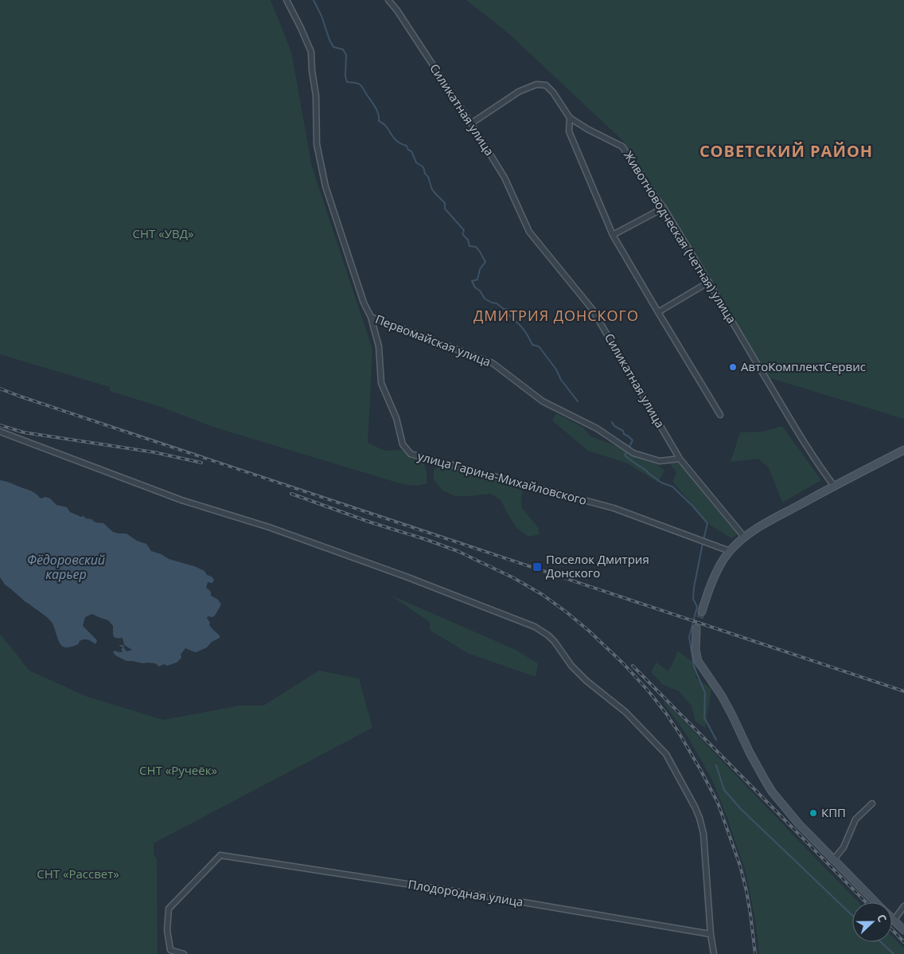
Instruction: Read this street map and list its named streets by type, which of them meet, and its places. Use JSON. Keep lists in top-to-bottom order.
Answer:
{
  "streets": {
    "street": [
      "Силикатная улица",
      "Животноводческая (четная) улица",
      "Первомайская улица",
      "улица Гарина-Михайловского",
      "Плодородная улица"
    ]
  },
  "crossings": [
    ["Силикатная улица", "Животноводческая (четная) улица"],
    ["Силикатная улица", "Первомайская улица"],
    ["Первомайская улица", "улица Гарина-Михайловского"]
  ],
  "districts": ["СОВЕТСКИЙ РАЙОН", "ДМИТРИЯ ДОНСКОГО"],
  "water": ["Фёдоровский карьер"],
  "parks": ["СНТ «УВД»", "СНТ «Ручеёк»", "СНТ «Рассвет»"],
  "places": {
    "other": ["АвтоКомплектСервис", "КПП"],
    "transit": ["Поселок Дмитрия Донского"]
  },
  "north": "right"
}
